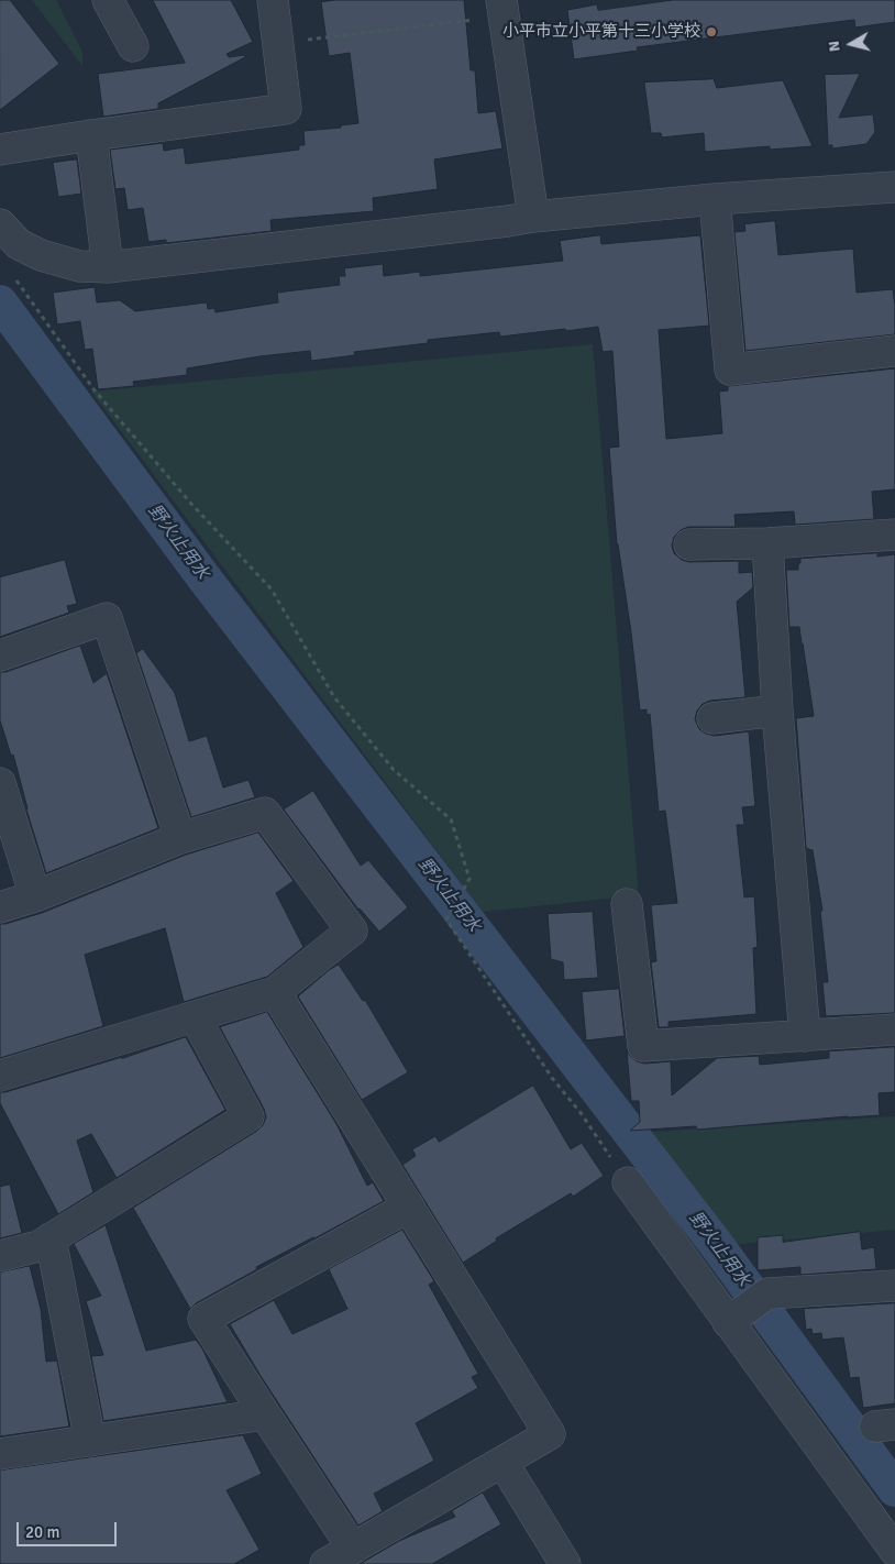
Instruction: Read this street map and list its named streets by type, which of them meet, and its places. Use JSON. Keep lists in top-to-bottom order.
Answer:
{
  "water": ["野火止用水"],
  "places": ["小平市立小平第十三小学校"],
  "scale_bar": "20 m",
  "north": "left"
}
